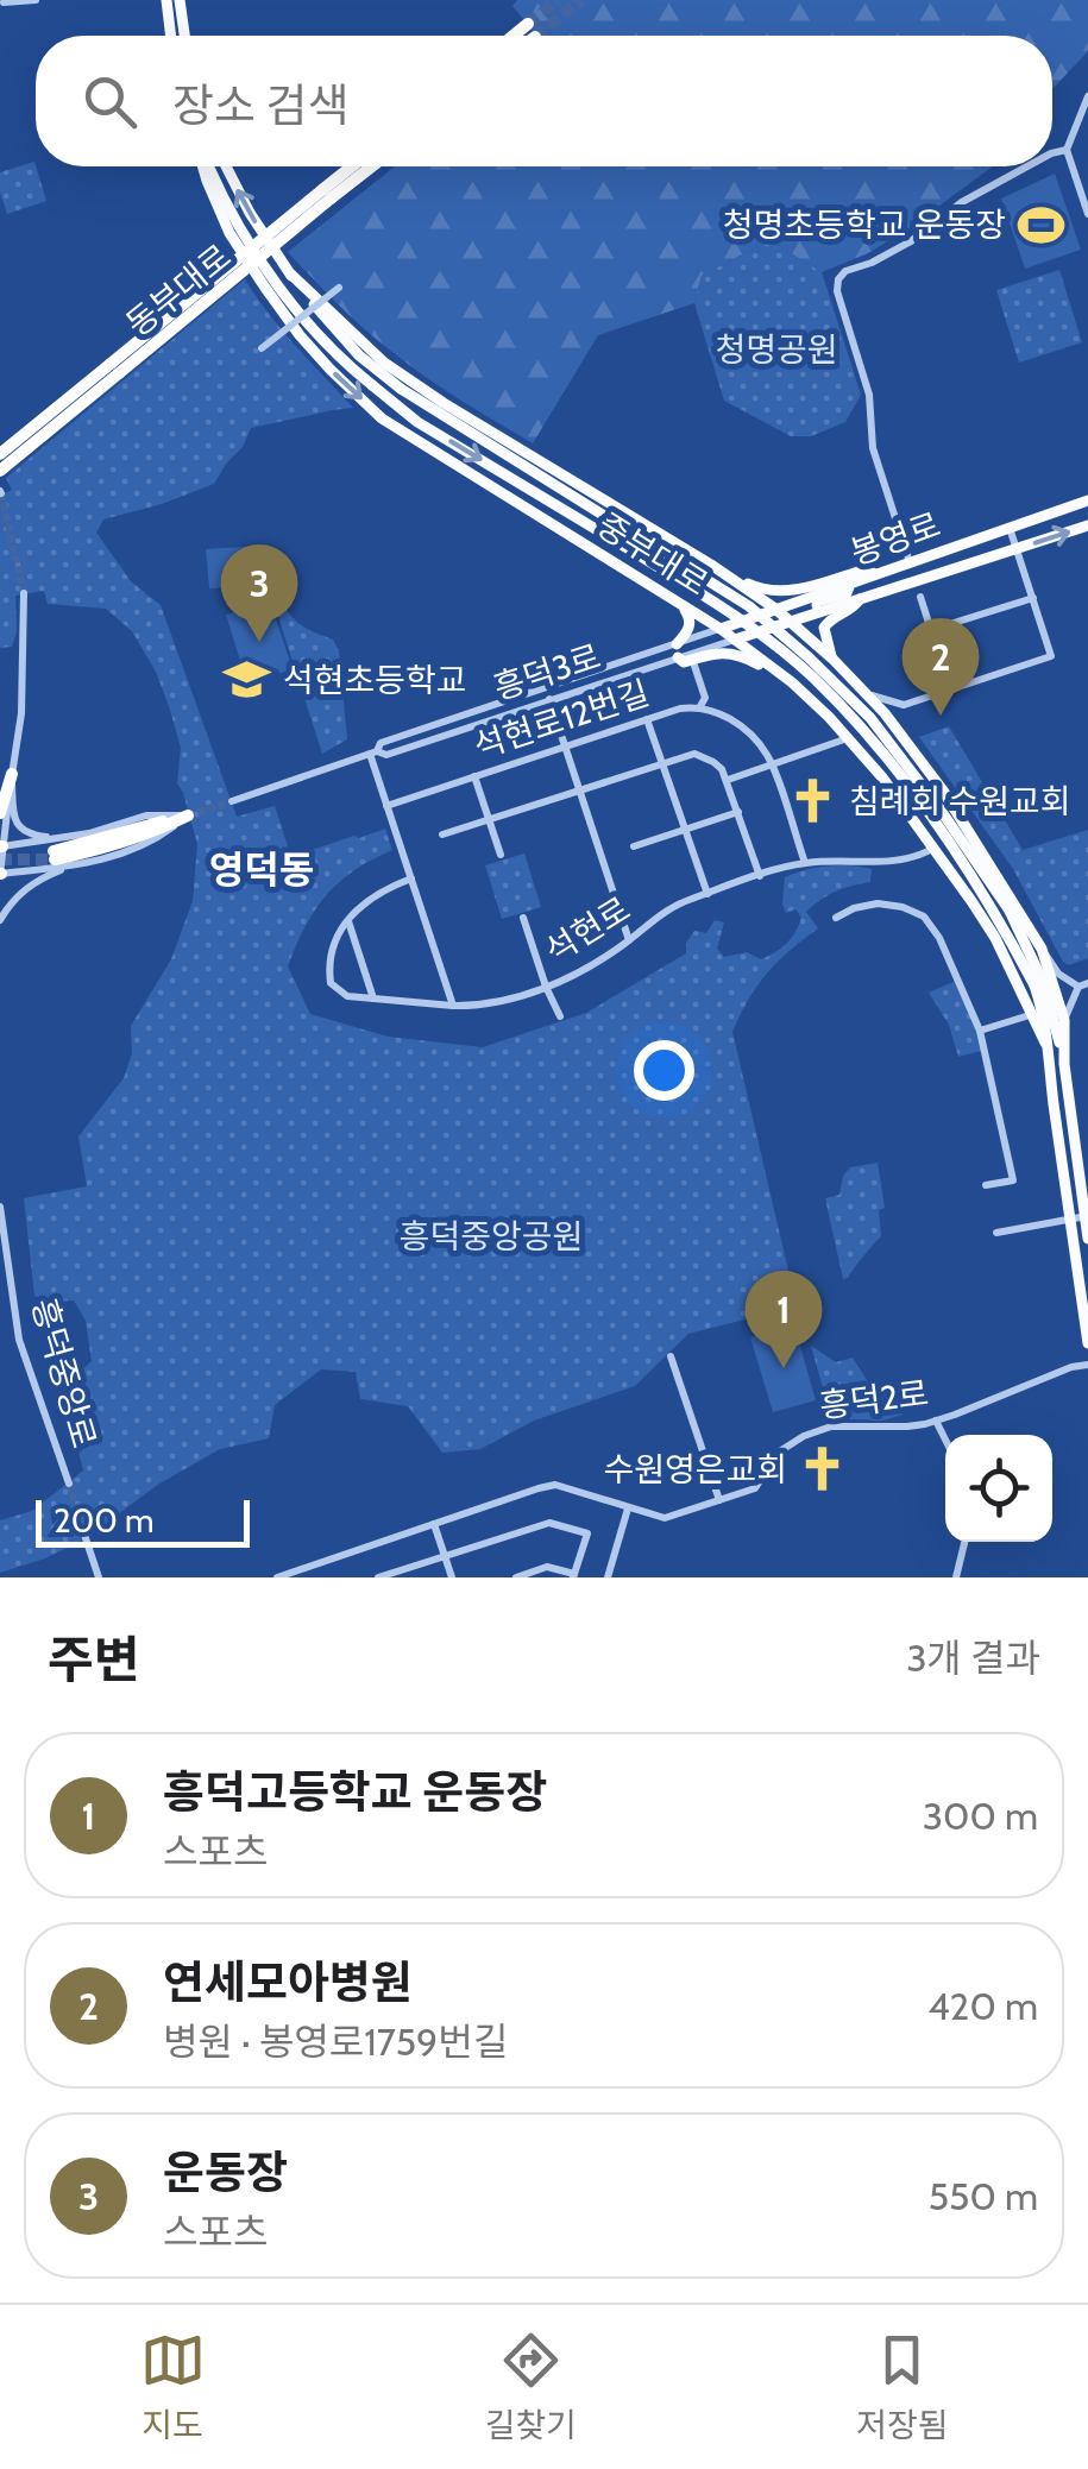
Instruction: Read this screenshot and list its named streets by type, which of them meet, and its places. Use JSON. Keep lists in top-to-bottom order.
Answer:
{
  "streets": {
    "highway": ["동부대로"],
    "main road": ["봉영로", "중부대로"],
    "street": [
      "흥덕3로",
      "석현로12번길",
      "석현로",
      "흥덕중앙로",
      "흥덕2로"
    ]
  },
  "crossings": [
    ["봉영로", "중부대로"],
    ["봉영로", "흥덕3로"],
    ["중부대로", "흥덕3로"],
    ["중부대로", "석현로"],
    ["석현로12번길", "석현로"]
  ],
  "districts": ["영덕동"],
  "parks": ["청명공원", "흥덕중앙공원"],
  "places": {
    "sports": ["청명초등학교 운동장"],
    "school or university": ["석현초등학교"],
    "church": ["침례회 수원교회", "수원영은교회"]
  },
  "scale_bar": "200 m",
  "page": {
    "search": "장소 검색",
    "pins": ["3", "2", "1"],
    "scale": "200 m",
    "heading": ["주변", "3개 결과"],
    "list": [
      {
        "mark": "1",
        "name": "흥덕고등학교 운동장",
        "note": "스포츠",
        "value": "300 m"
      },
      {
        "mark": "2",
        "name": "연세모아병원",
        "note": "병원 · 봉영로1759번길",
        "value": "420 m"
      },
      {
        "mark": "3",
        "name": "운동장",
        "note": "스포츠",
        "value": "550 m"
      }
    ],
    "nav": ["지도", "길찾기", "저장됨"]
  }
}
